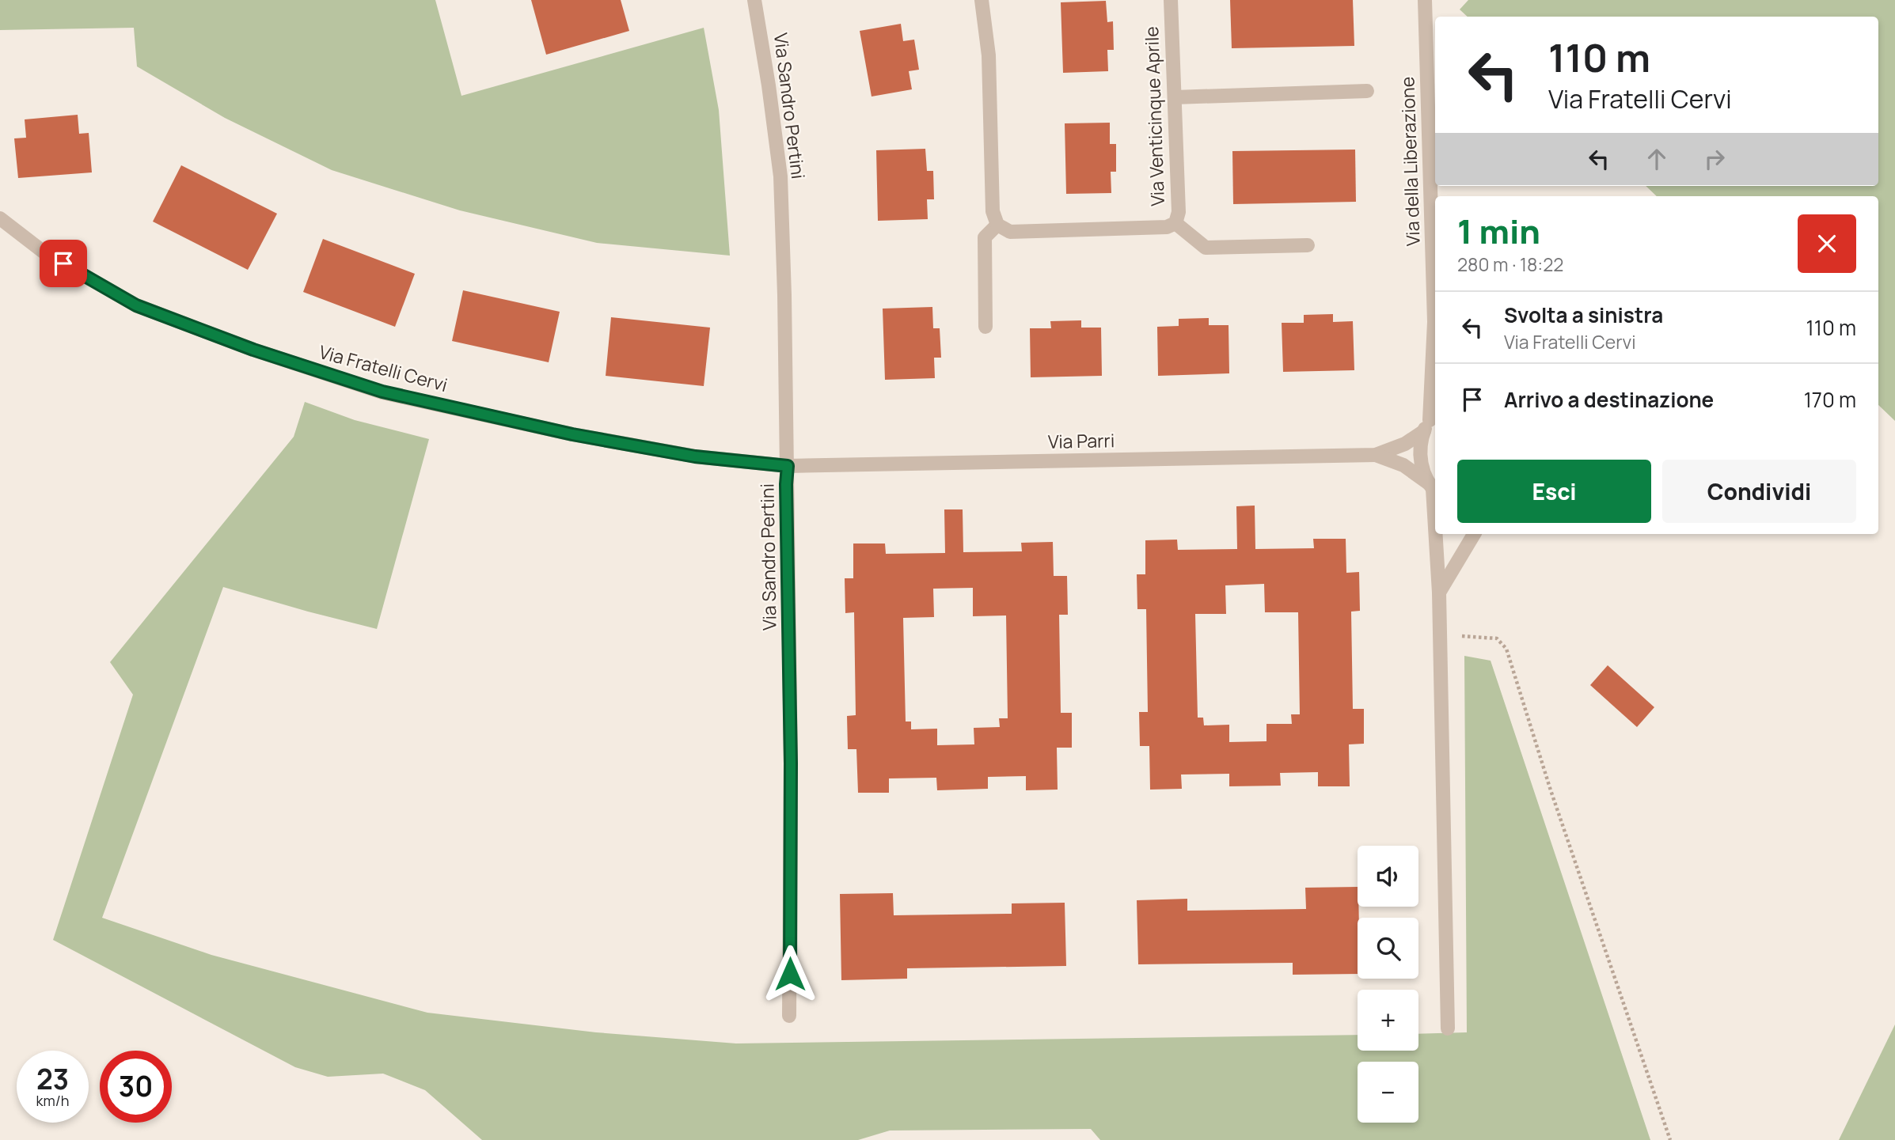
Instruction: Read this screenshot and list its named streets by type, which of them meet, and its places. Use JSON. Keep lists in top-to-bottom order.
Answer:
{
  "streets": {
    "street": [
      "Via Sandro Pertini",
      "Via Venticinque Aprile",
      "Via della Liberazione",
      "Via Fratelli Cervi",
      "Via Parri"
    ]
  },
  "crossings": [
    ["Via Sandro Pertini", "Via Fratelli Cervi"],
    ["Via Sandro Pertini", "Via Parri"],
    ["Via della Liberazione", "Via Parri"],
    ["Via Fratelli Cervi", "Via Parri"]
  ],
  "page": {
    "turn": ["110 m", "Via Fratelli Cervi"],
    "heading": ["1 min", "280 m · 18:22"],
    "list": [
      {
        "name": "Svolta a sinistra",
        "note": "Via Fratelli Cervi",
        "value": "110 m"
      },
      {
        "name": "Arrivo a destinazione",
        "value": "170 m"
      }
    ],
    "buttons": ["Esci", "Condividi"],
    "map_buttons": ["+", "−"],
    "speed": "23 km/h",
    "limit": "30"
  }
}
